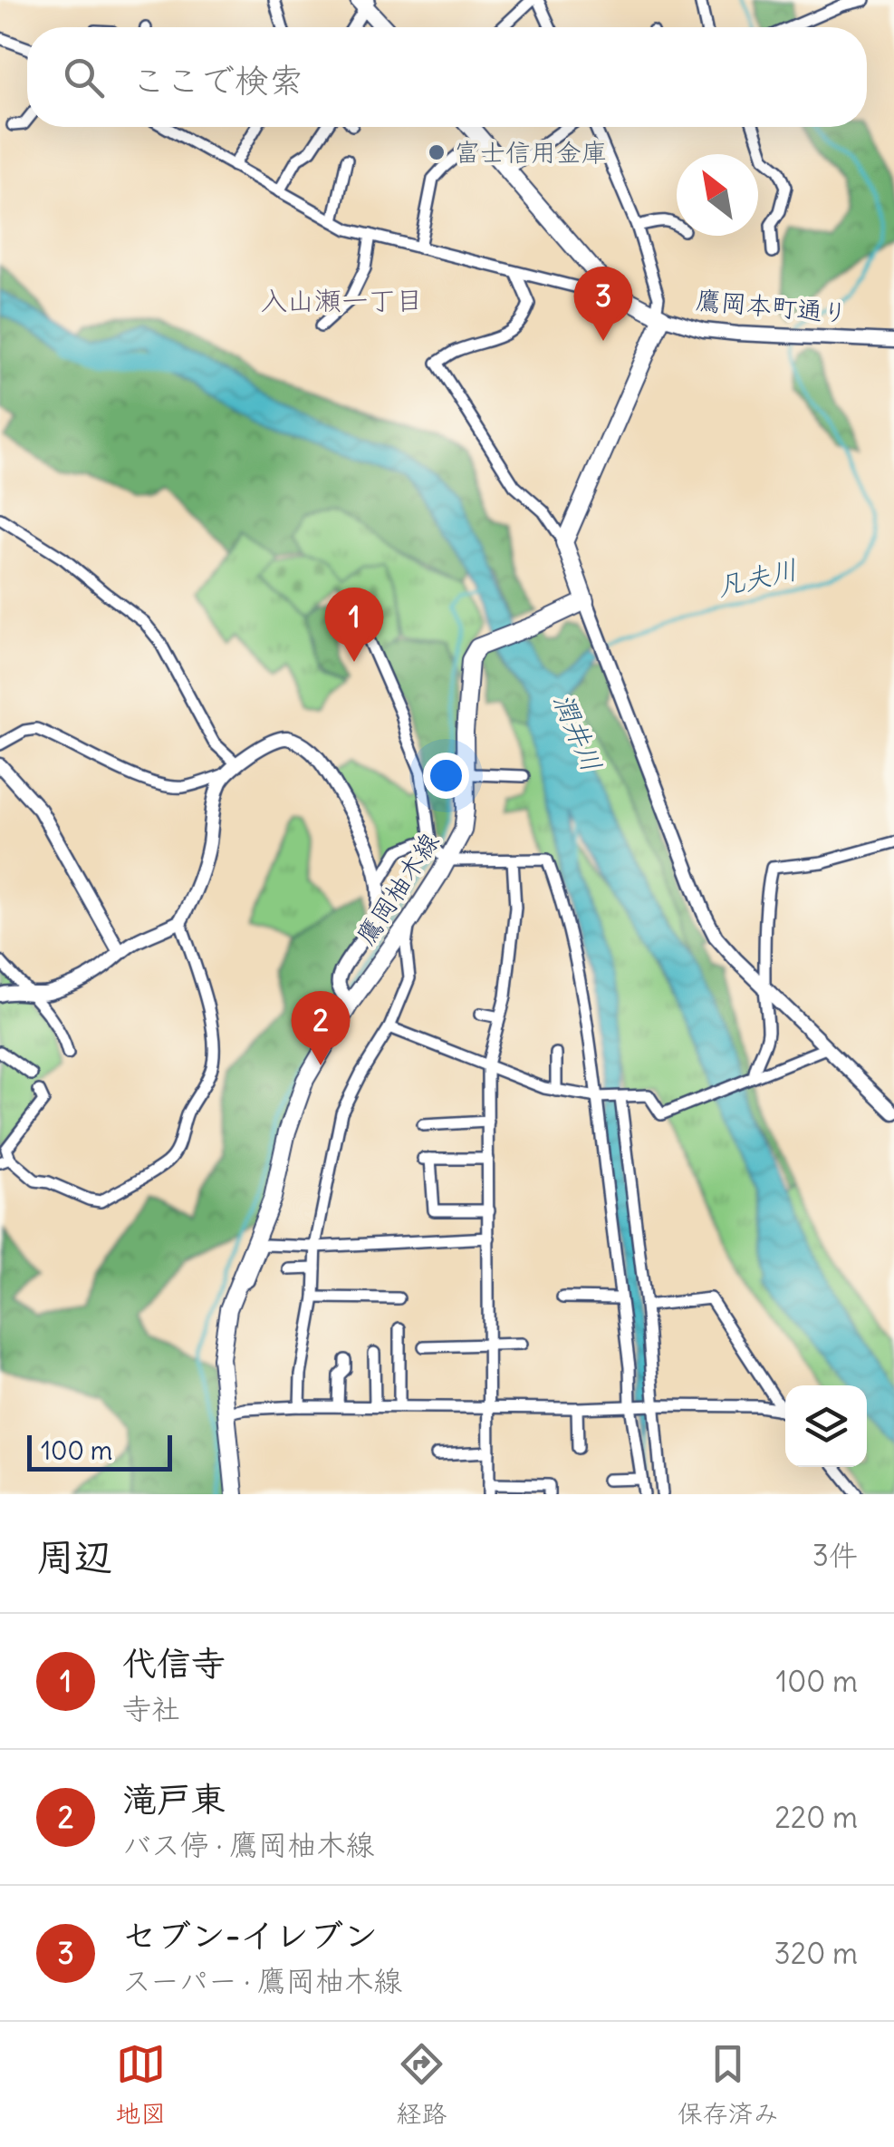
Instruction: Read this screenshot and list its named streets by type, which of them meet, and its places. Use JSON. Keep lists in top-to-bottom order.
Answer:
{
  "streets": {
    "main road": ["鷹岡本町通り", "鷹岡柚木線"]
  },
  "districts": ["入山瀬一丁目"],
  "water": ["凡夫川", "潤井川"],
  "places": ["富士信用金庫"],
  "scale_bar": "100 m",
  "north": "top left",
  "page": {
    "search": "ここで検索",
    "pins": ["3", "1", "2"],
    "scale": "100 m",
    "heading": ["周辺", "3件"],
    "list": [
      {
        "mark": "1",
        "name": "代信寺",
        "note": "寺社",
        "value": "100 m"
      },
      {
        "mark": "2",
        "name": "滝戸東",
        "note": "バス停 · 鷹岡柚木線",
        "value": "220 m"
      },
      {
        "mark": "3",
        "name": "セブン-イレブン",
        "note": "スーパー · 鷹岡柚木線",
        "value": "320 m"
      }
    ],
    "nav": ["地図", "経路", "保存済み"]
  }
}
